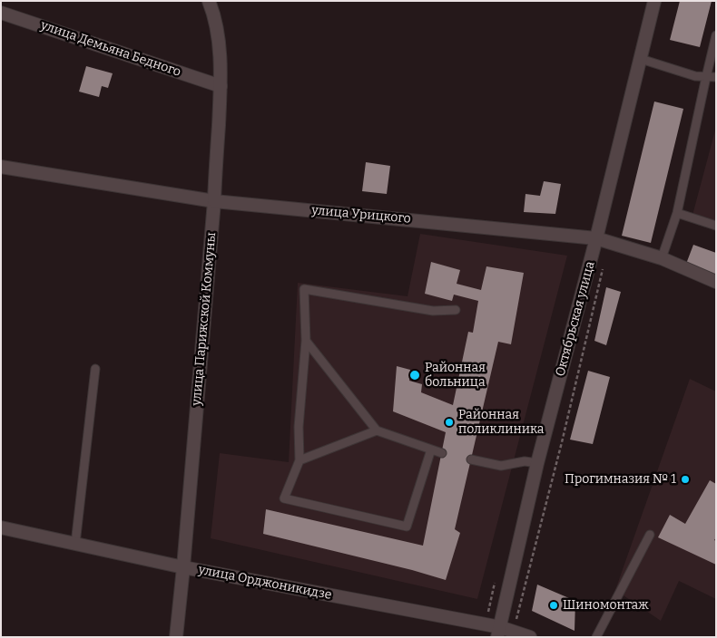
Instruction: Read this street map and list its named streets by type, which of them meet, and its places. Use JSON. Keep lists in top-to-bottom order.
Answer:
{
  "streets": {
    "street": [
      "улица Демьяна Бедного",
      "улица Урицкого",
      "улица Парижской Коммуны",
      "Октябрьская улица",
      "улица Орджоникидзе"
    ]
  },
  "crossings": [
    ["улица Демьяна Бедного", "улица Парижской Коммуны"],
    ["улица Урицкого", "улица Парижской Коммуны"],
    ["улица Урицкого", "Октябрьская улица"],
    ["улица Парижской Коммуны", "улица Орджоникидзе"],
    ["Октябрьская улица", "улица Орджоникидзе"]
  ],
  "places": [
    "Районная больница",
    "Районная поликлиника",
    "Прогимназия № 1",
    "Шиномонтаж"
  ]
}
